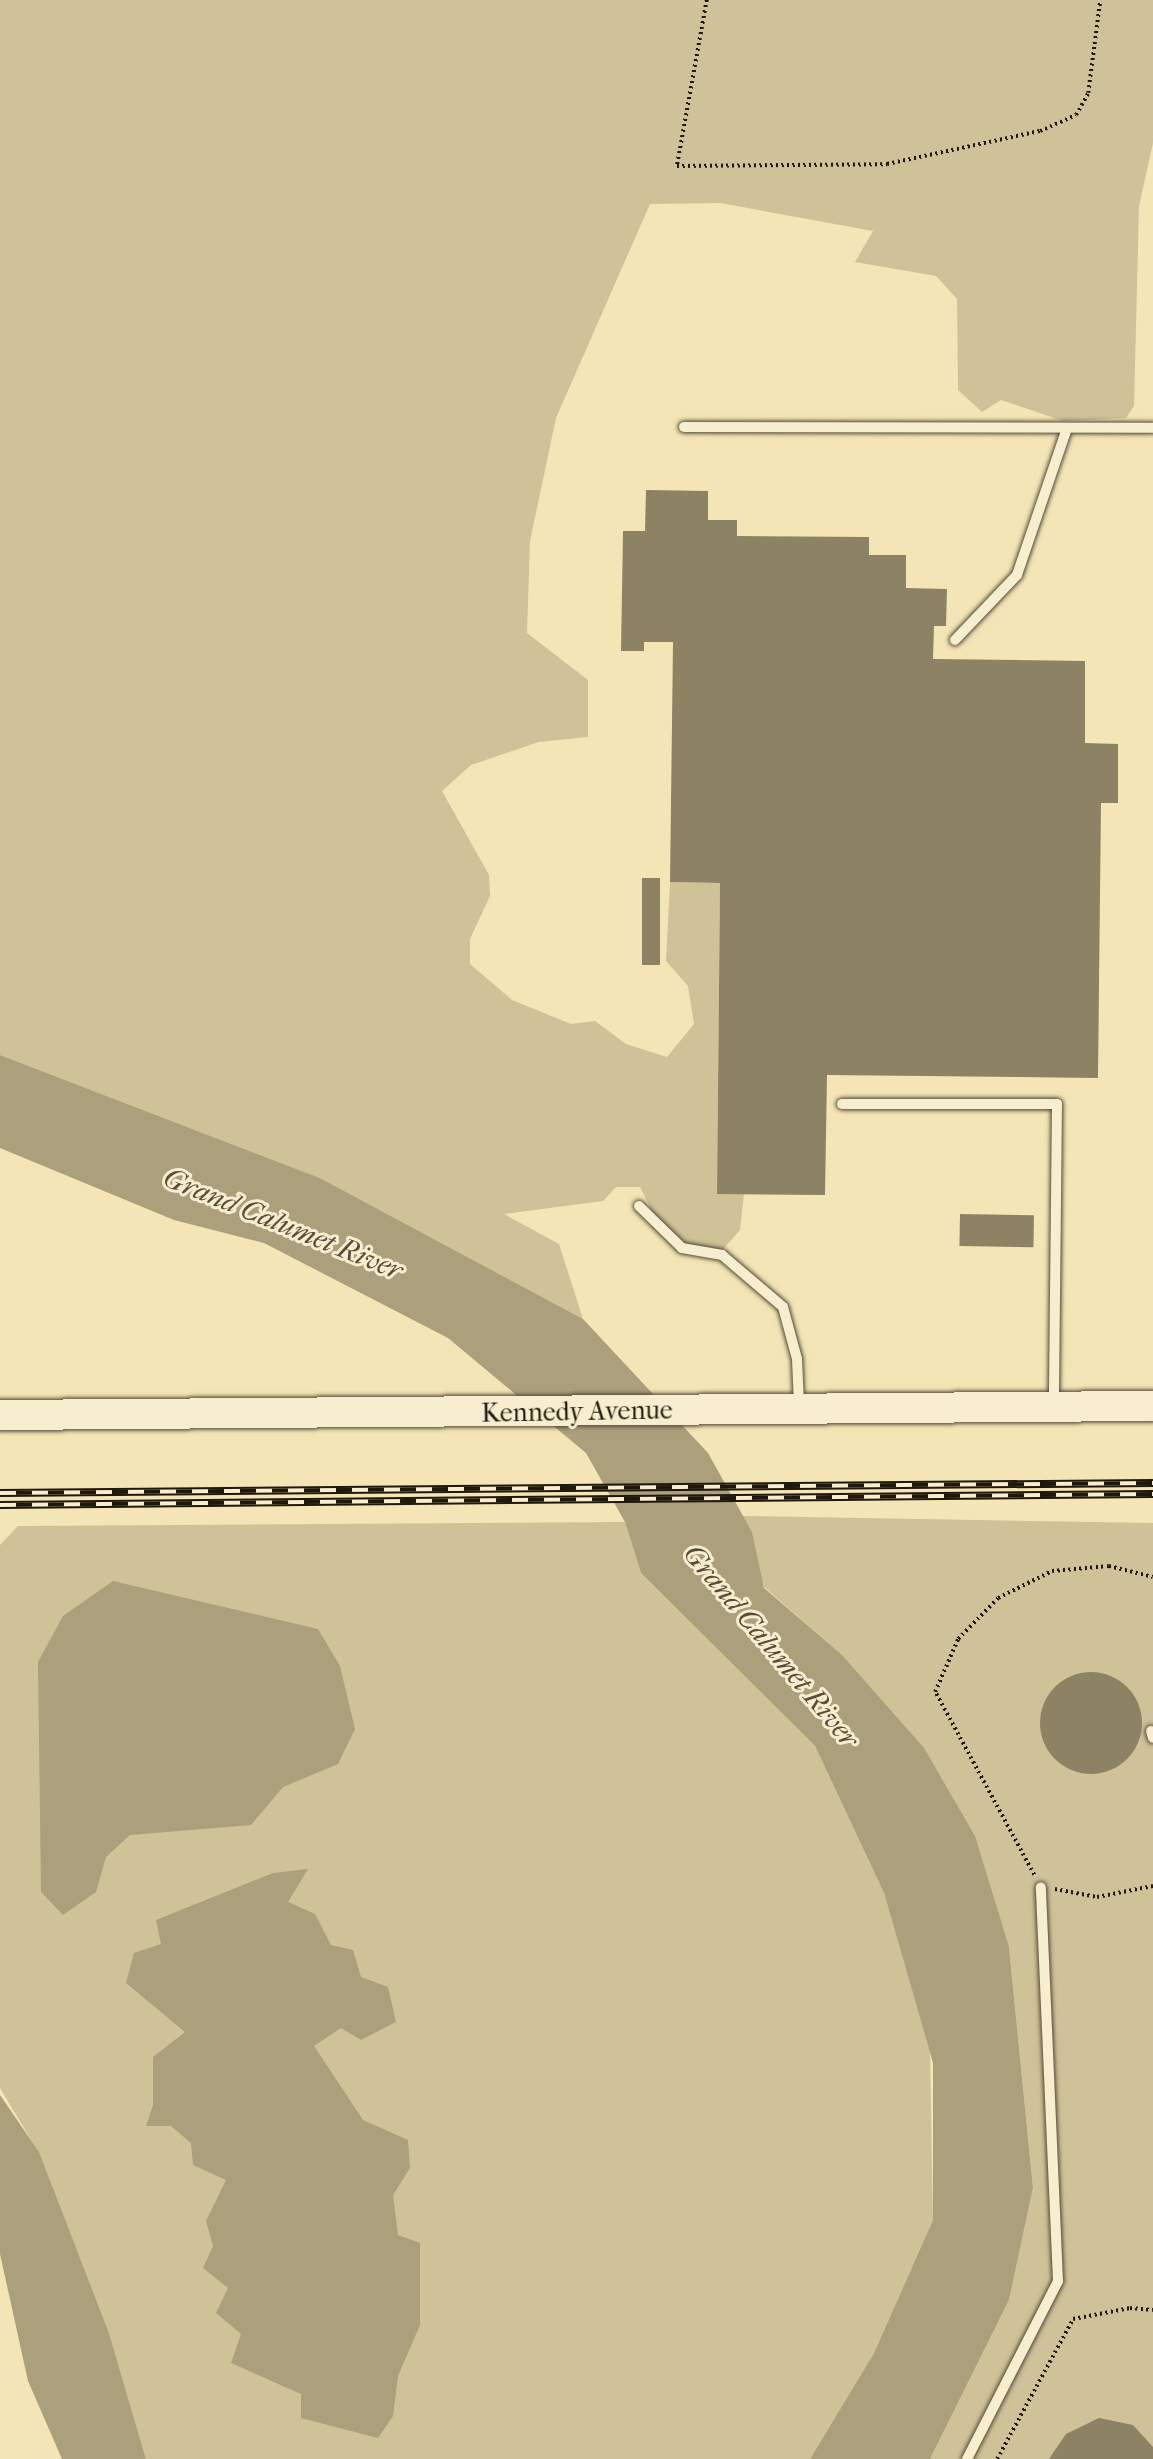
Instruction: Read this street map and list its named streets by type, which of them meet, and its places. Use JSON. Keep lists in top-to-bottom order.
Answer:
{
  "streets": {
    "main road": ["Kennedy Avenue"]
  },
  "water": ["Grand Calumet River"]
}
